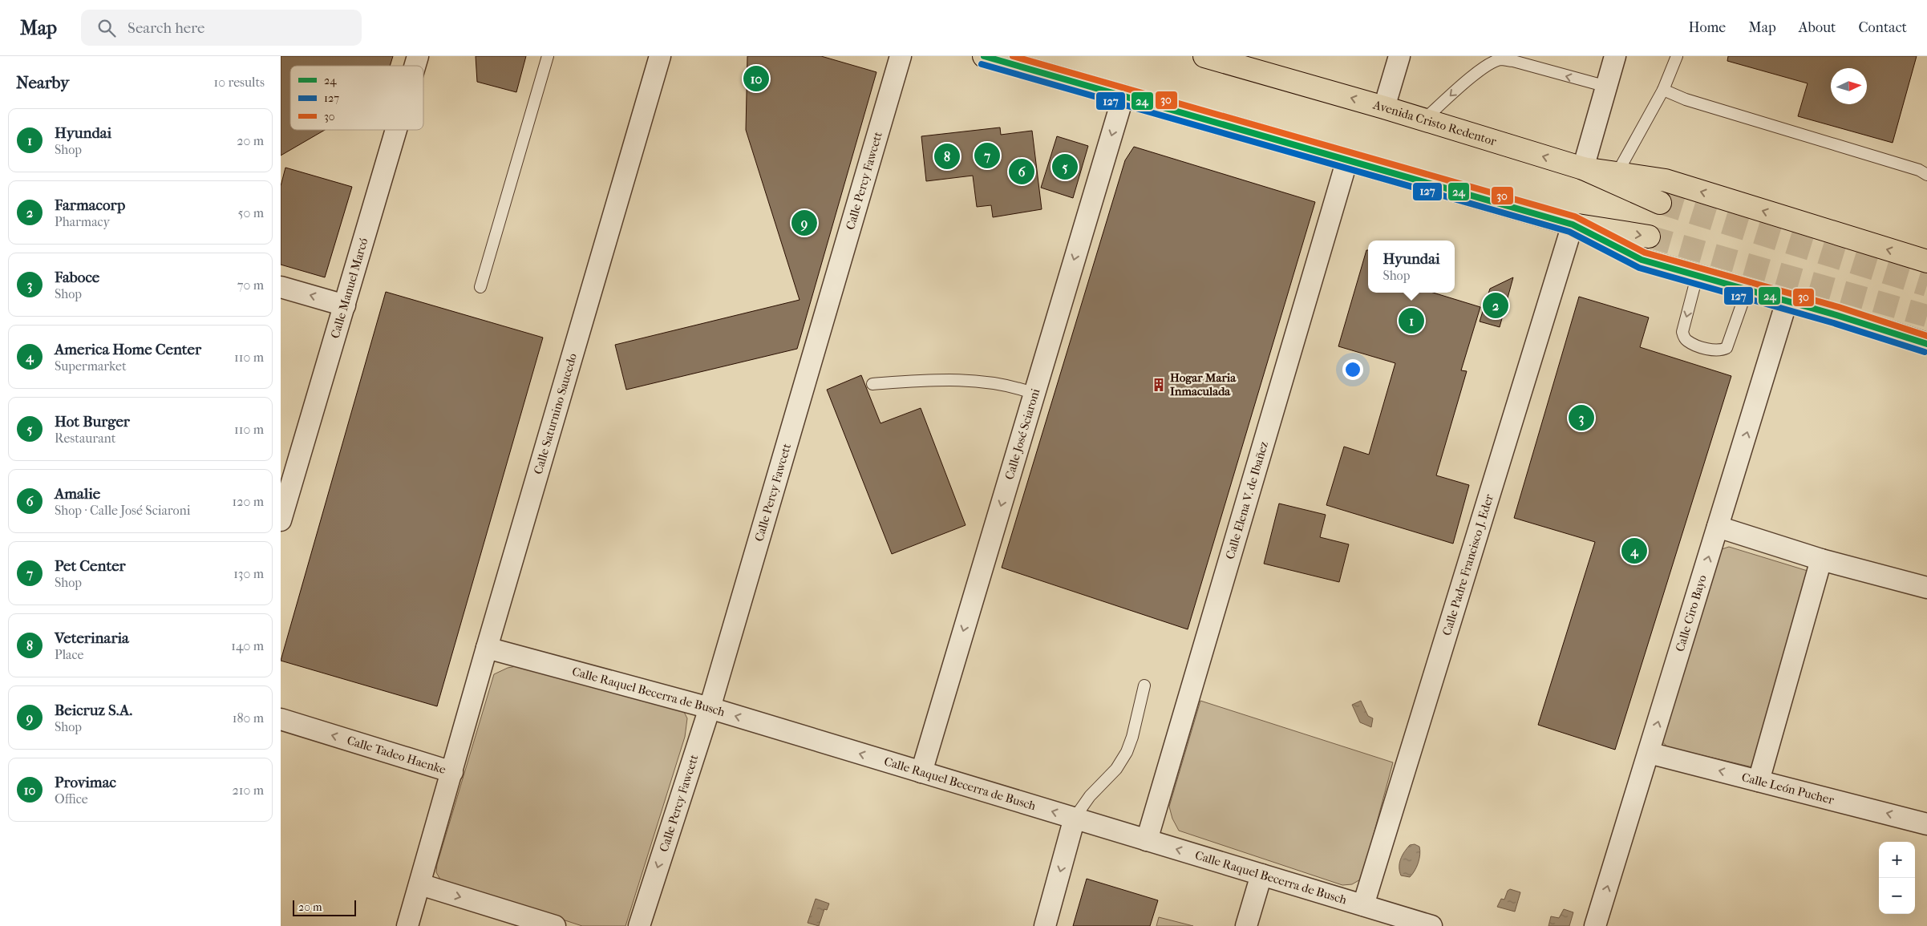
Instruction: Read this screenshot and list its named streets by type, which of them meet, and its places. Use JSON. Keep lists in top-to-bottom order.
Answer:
{
  "streets": {
    "main road": ["Avenida Cristo Redentor"],
    "street": [
      "Calle Percy Fawcett",
      "Calle Manuel Marcó",
      "Calle Saturnino Saucedo",
      "Calle José Sciaroni",
      "Calle Elena V. de Ibañez",
      "Calle Padre Francisco J. Eder",
      "Calle Ciro Bayo",
      "Calle Raquel Becerra de Busch",
      "Calle Tadeo Haenke",
      "Calle León Pucher"
    ]
  },
  "crossings": [
    ["Calle Percy Fawcett", "Calle Raquel Becerra de Busch"],
    ["Calle Saturnino Saucedo", "Calle Raquel Becerra de Busch"],
    ["Calle Saturnino Saucedo", "Calle Tadeo Haenke"],
    ["Calle José Sciaroni", "Calle Raquel Becerra de Busch"],
    ["Calle Elena V. de Ibañez", "Calle Raquel Becerra de Busch"],
    ["Calle Padre Francisco J. Eder", "Calle Raquel Becerra de Busch"],
    ["Calle Ciro Bayo", "Calle León Pucher"]
  ],
  "one_way": [
    "Calle José Sciaroni",
    "Calle Raquel Becerra de Busch",
    "Calle Tadeo Haenke",
    "Calle León Pucher"
  ],
  "places": {
    "building": ["Hogar Maria Inmaculada"]
  },
  "lines": ["transit line 24", "transit line 30", "transit line 127"],
  "legend": ["24", "127", "30"],
  "scale_bar": "20 m",
  "north": "right",
  "page": {
    "header": "Map",
    "search": "Search here",
    "nav": [
      "Home",
      "Map",
      "About",
      "Contact"
    ],
    "heading": ["Nearby", "10 results"],
    "pins": [
      "10",
      "7",
      "8",
      "5",
      "6",
      "9",
      "2",
      "1",
      "3",
      "4"
    ],
    "list": [
      {
        "mark": "1",
        "name": "Hyundai",
        "note": "Shop",
        "value": "20 m"
      },
      {
        "mark": "2",
        "name": "Farmacorp",
        "note": "Pharmacy",
        "value": "50 m"
      },
      {
        "mark": "3",
        "name": "Faboce",
        "note": "Shop",
        "value": "70 m"
      },
      {
        "mark": "4",
        "name": "America Home Center",
        "note": "Supermarket",
        "value": "110 m"
      },
      {
        "mark": "5",
        "name": "Hot Burger",
        "note": "Restaurant",
        "value": "110 m"
      },
      {
        "mark": "6",
        "name": "Amalie",
        "note": "Shop · Calle José Sciaroni",
        "value": "120 m"
      },
      {
        "mark": "7",
        "name": "Pet Center",
        "note": "Shop",
        "value": "130 m"
      },
      {
        "mark": "8",
        "name": "Veterinaria",
        "note": "Place",
        "value": "140 m"
      },
      {
        "mark": "9",
        "name": "Beicruz S.A.",
        "note": "Shop",
        "value": "180 m"
      },
      {
        "mark": "10",
        "name": "Provimac",
        "note": "Office",
        "value": "210 m"
      }
    ],
    "popup": ["Hyundai", "Shop"],
    "map_buttons": ["+", "−"],
    "scale": "20 m"
  }
}
